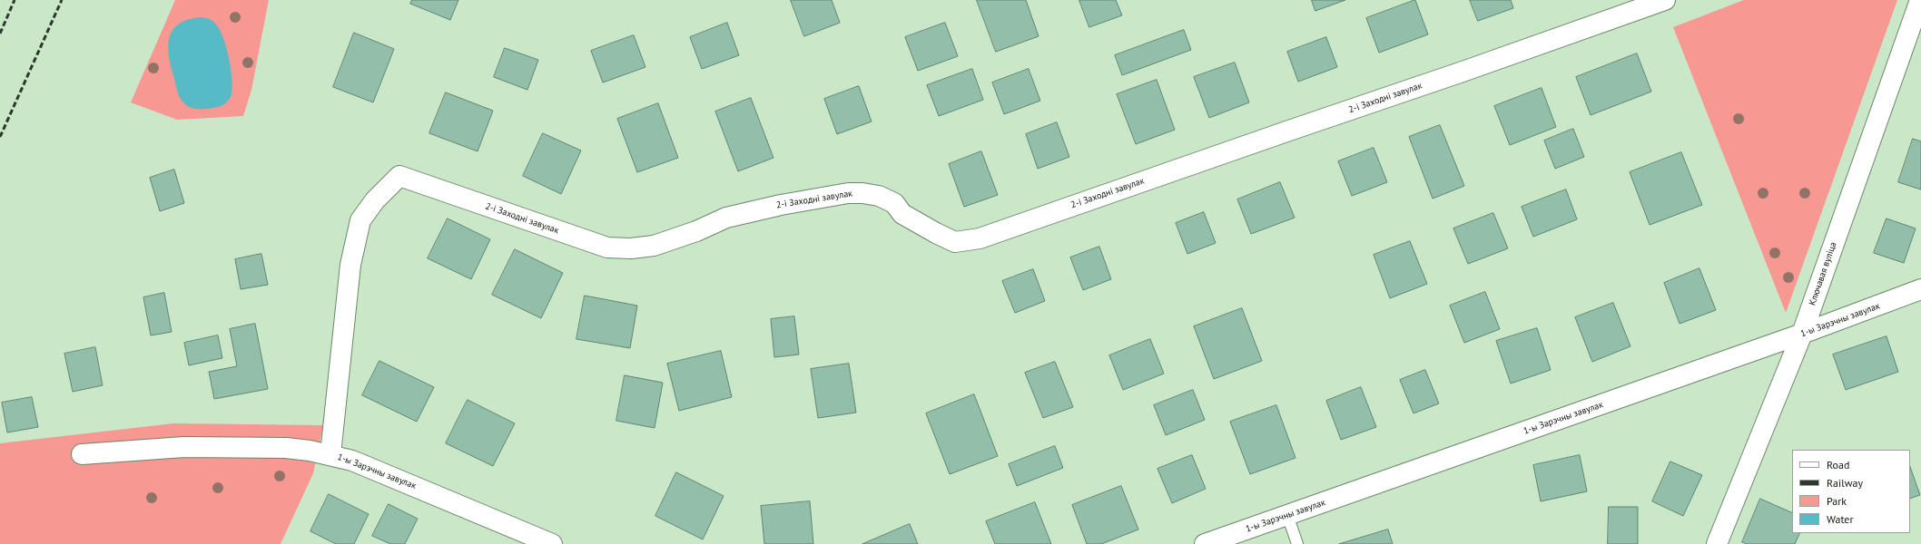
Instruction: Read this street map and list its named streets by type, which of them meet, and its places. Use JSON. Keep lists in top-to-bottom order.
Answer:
{
  "streets": {
    "street": ["2-і Заходні завулак", "Ключавая вуліца", "1-ы Зарэчны завулак"]
  },
  "crossings": [
    ["2-і Заходні завулак", "1-ы Зарэчны завулак"],
    ["Ключавая вуліца", "1-ы Зарэчны завулак"]
  ],
  "legend": [
    "Road",
    "Railway",
    "Park",
    "Water"
  ]
}
